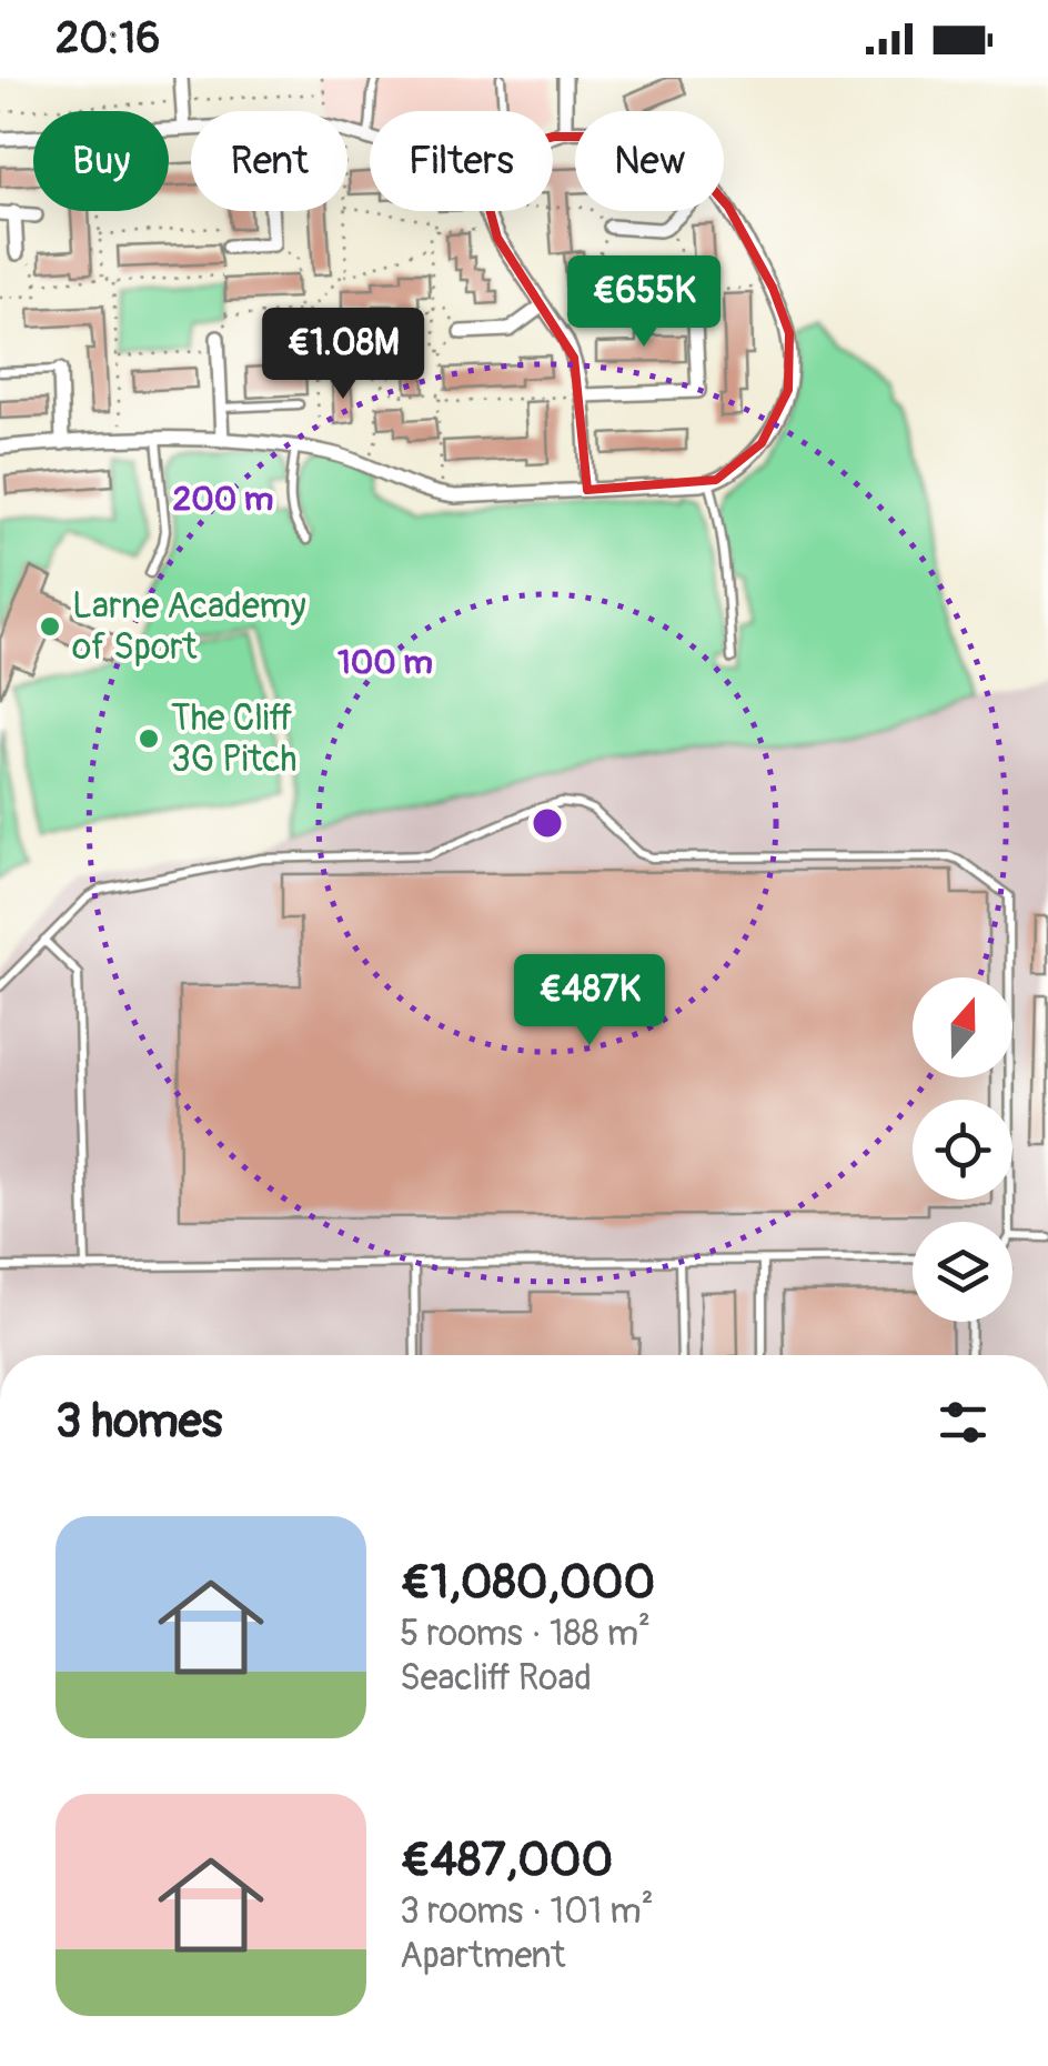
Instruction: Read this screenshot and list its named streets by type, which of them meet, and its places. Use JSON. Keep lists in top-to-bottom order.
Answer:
{
  "places": ["Larne Academy of Sport", "The Cliff 3G Pitch"],
  "north": "top",
  "page": {
    "status": "20:16",
    "chip": [
      "Buy",
      "Rent",
      "Filters",
      "New"
    ],
    "price": ["€655K", "€1.08M", "€487K"],
    "heading": "3 homes",
    "list": [
      {
        "name": "€1,080,000",
        "note": "5 rooms · 188 m² · Seacliff Road"
      },
      {
        "name": "€487,000",
        "note": "3 rooms · 101 m² · Apartment"
      }
    ]
  },
  "rings": ["200 m", "100 m"]
}
